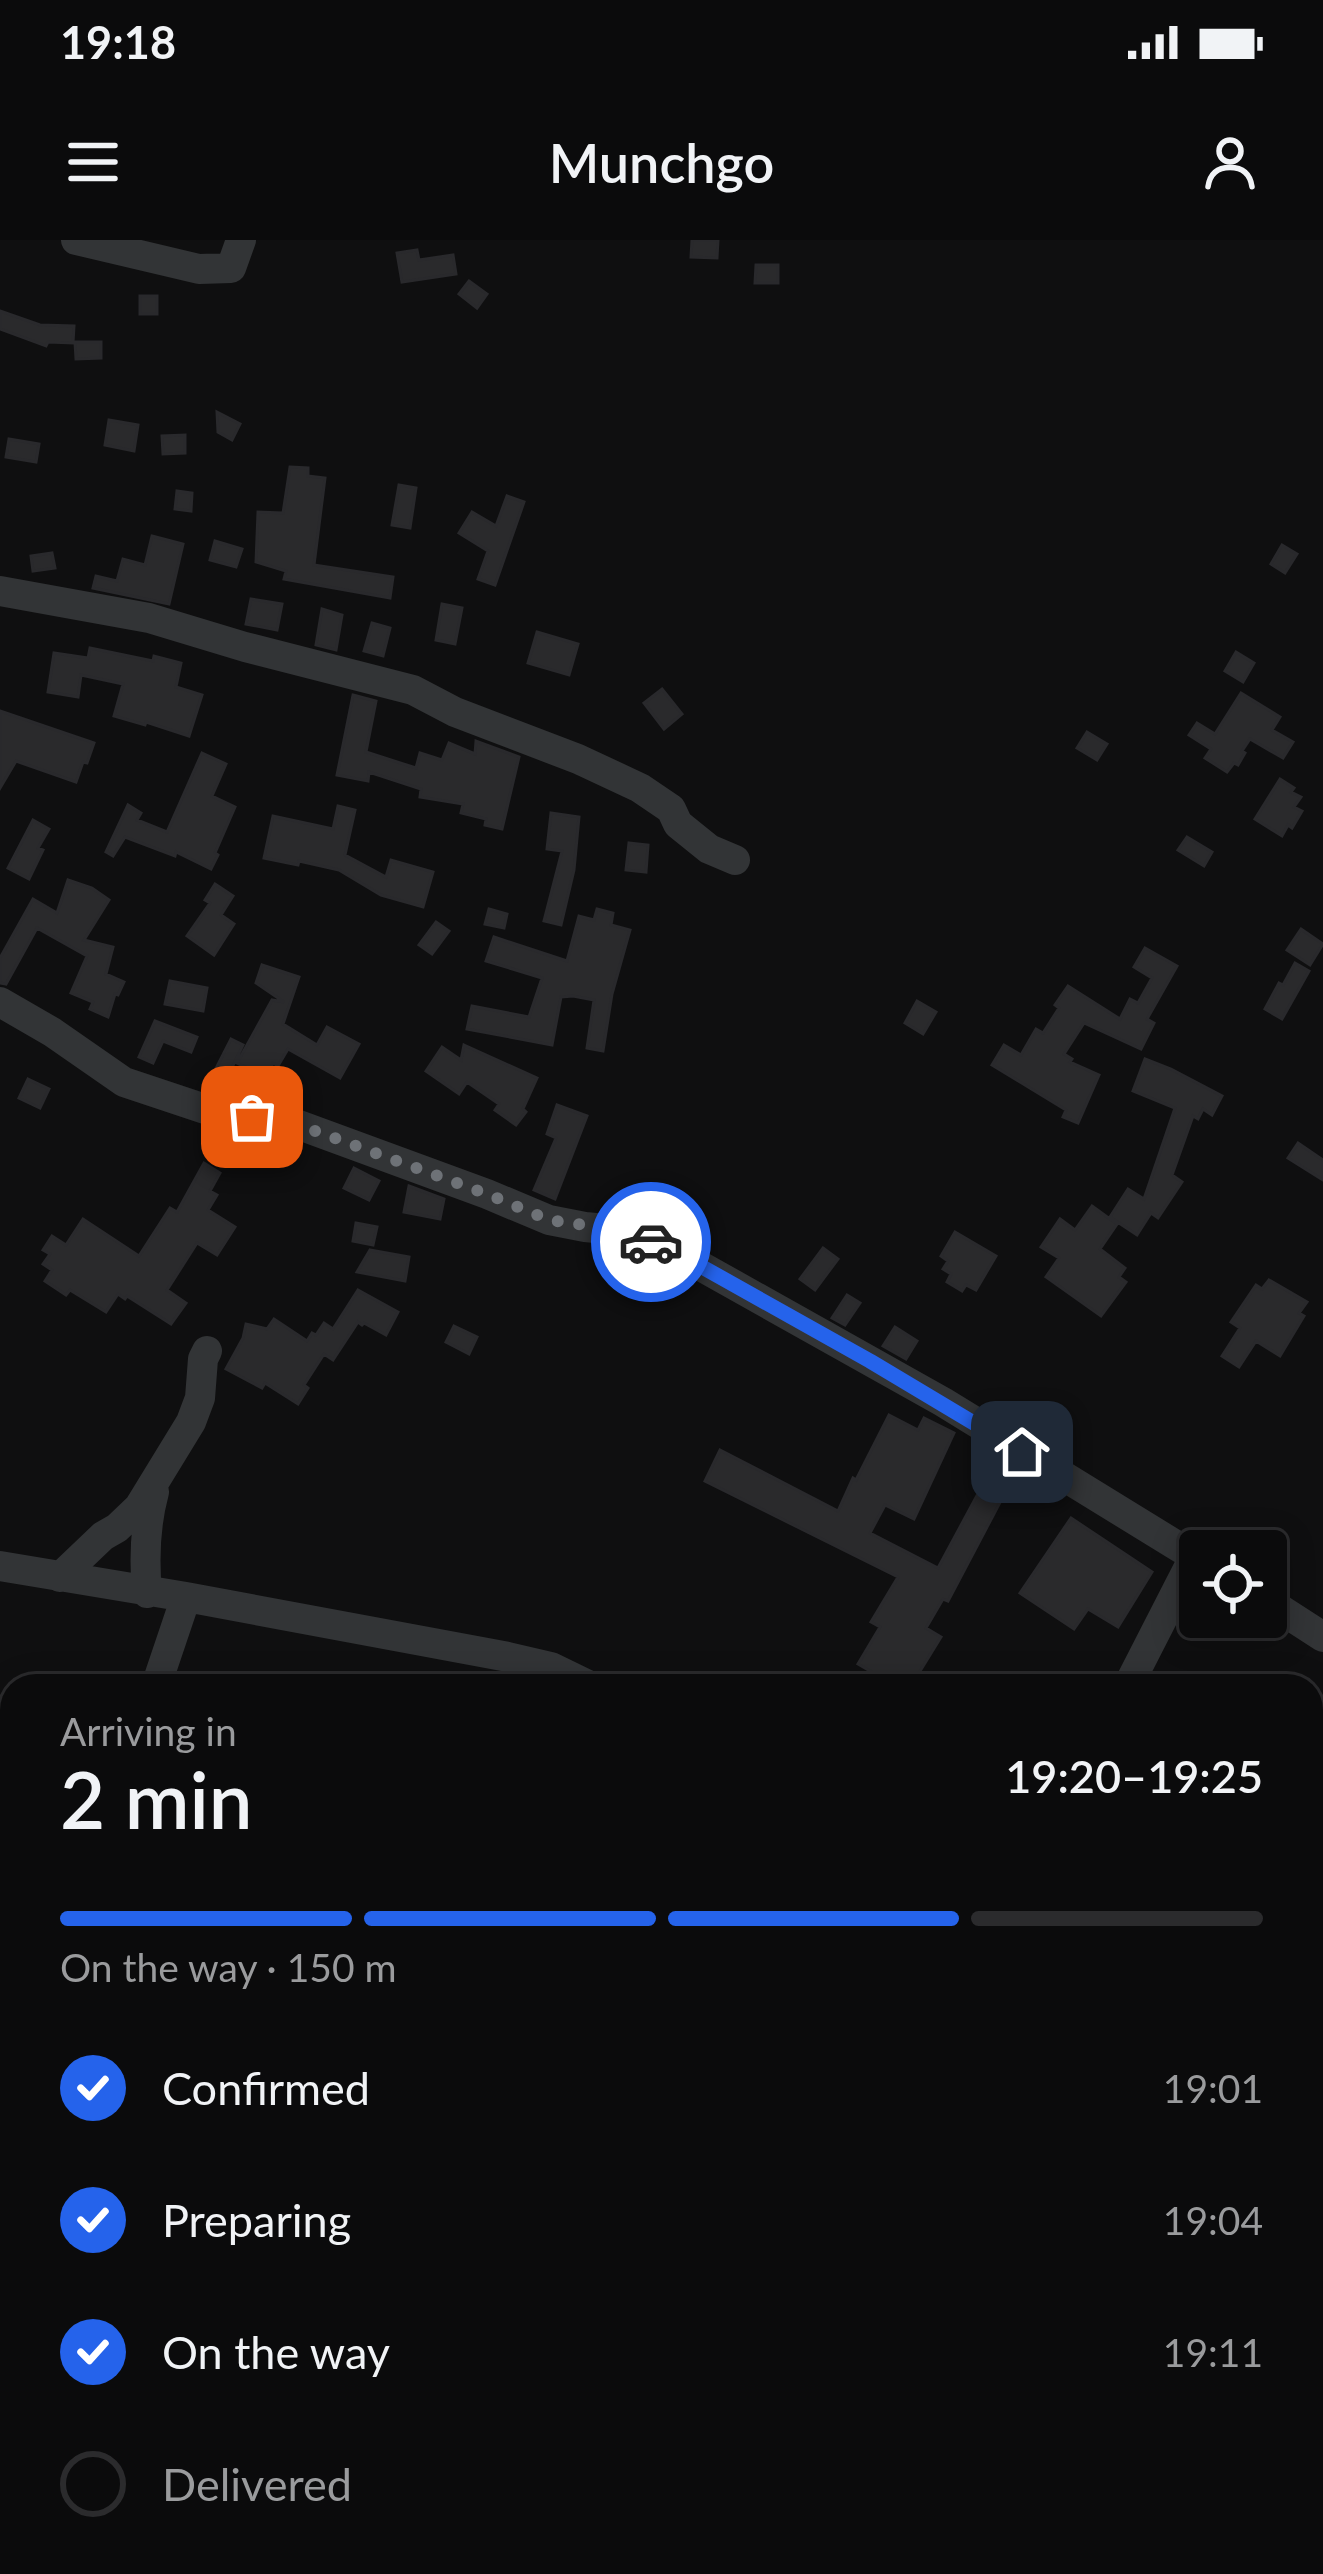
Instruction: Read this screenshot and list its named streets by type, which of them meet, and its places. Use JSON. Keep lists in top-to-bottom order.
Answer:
{
  "page": {
    "status": "19:18",
    "header": "Munchgo",
    "heading": ["2 min", "Arriving in", "19:20–19:25"],
    "bar": "On the way · 150 m",
    "list": [
      ["Confirmed", "19:01"],
      ["Preparing", "19:04"],
      ["On the way", "19:11"],
      "Delivered"
    ]
  }
}
